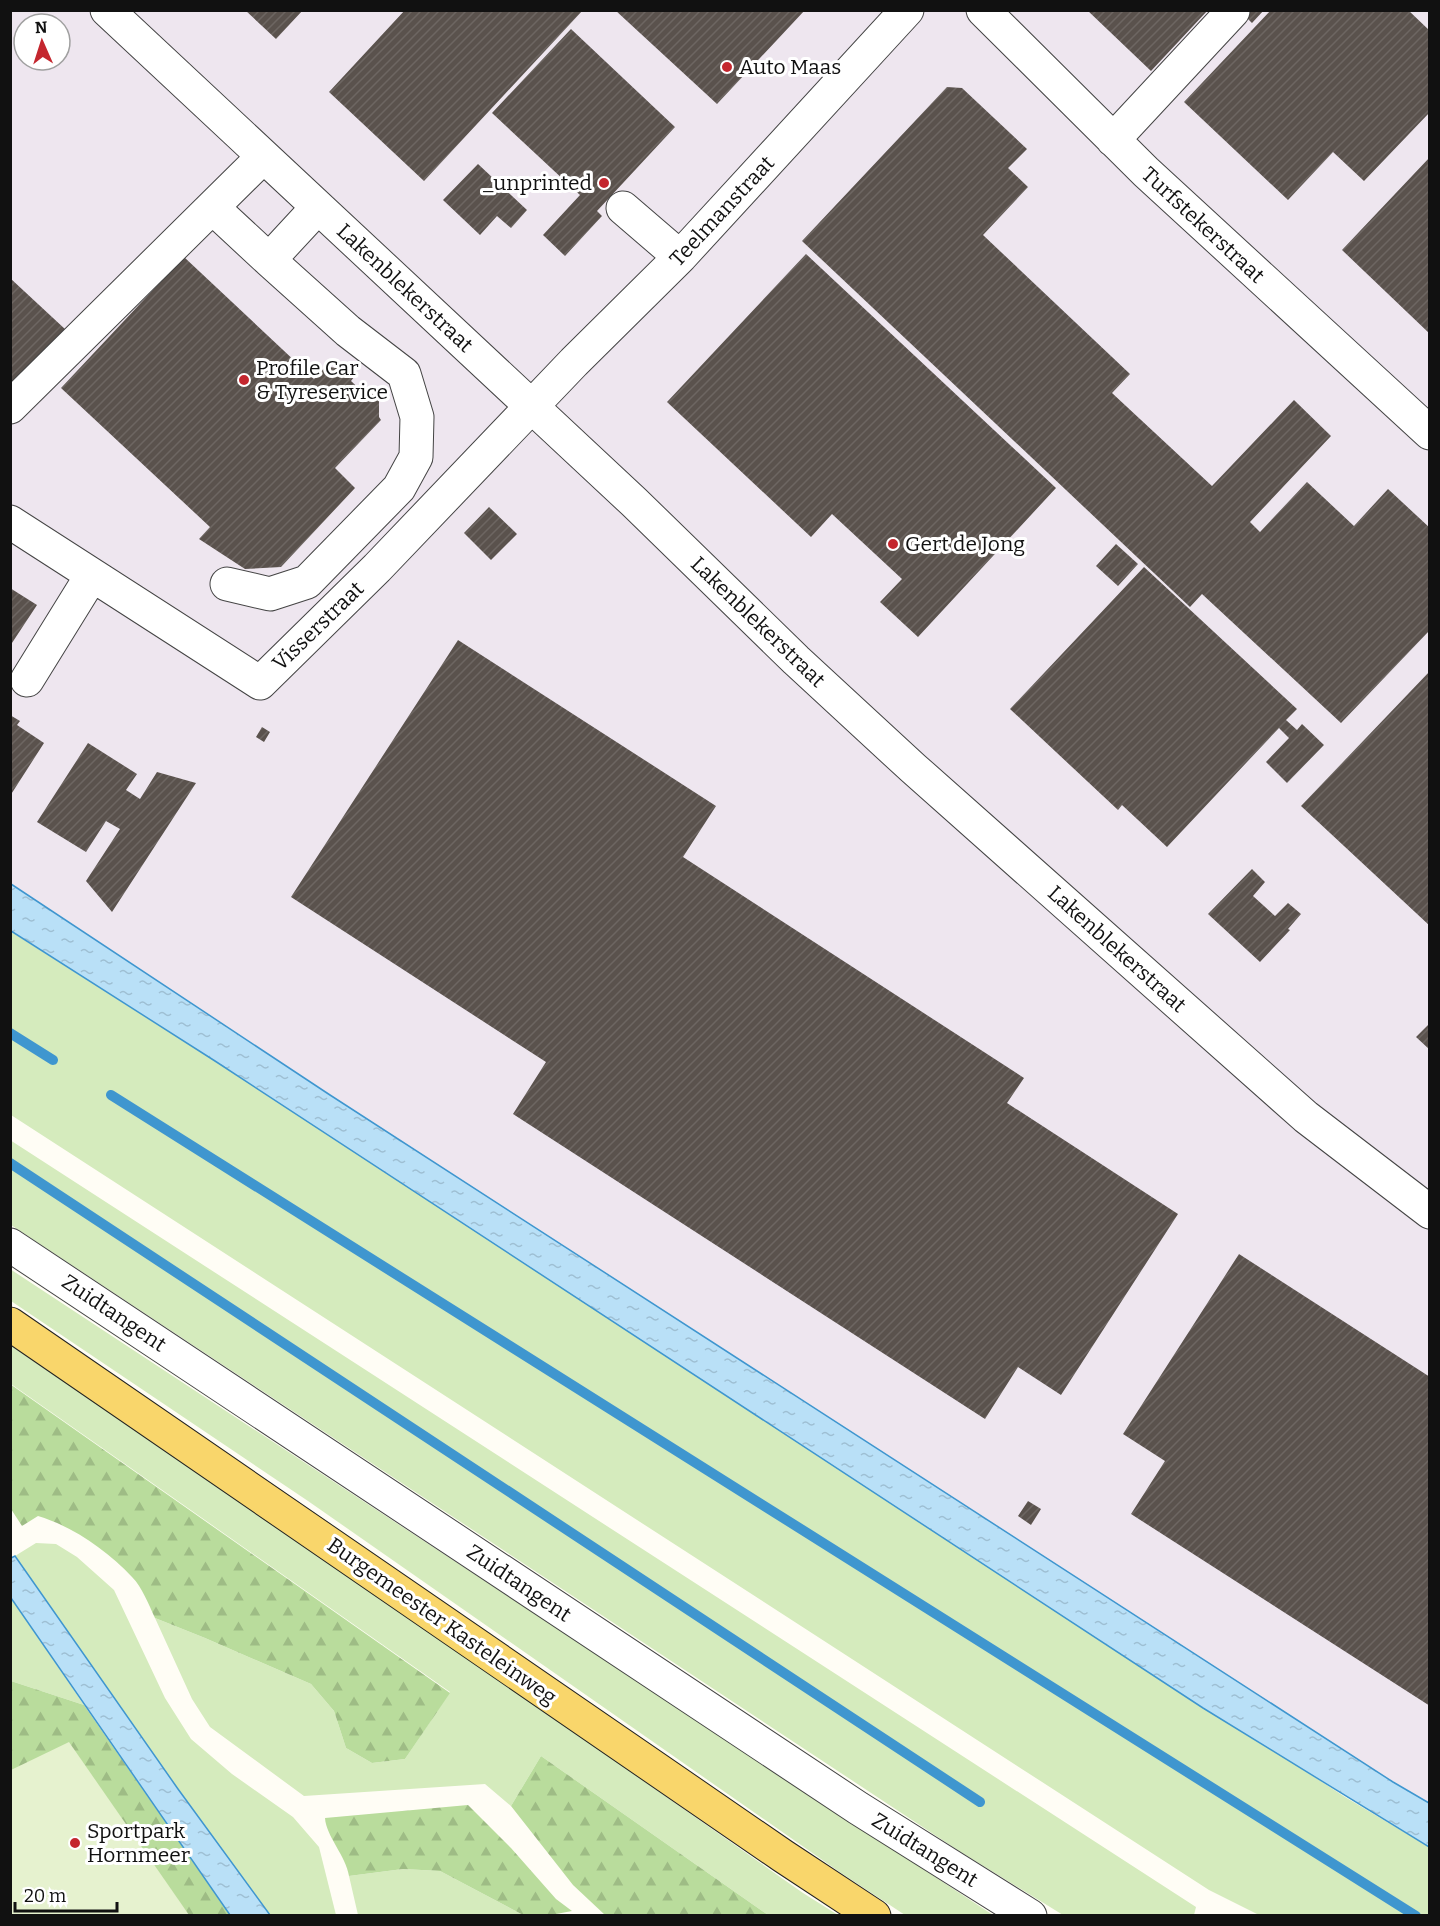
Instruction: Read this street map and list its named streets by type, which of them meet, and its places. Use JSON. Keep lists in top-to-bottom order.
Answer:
{
  "streets": {
    "main road": ["Burgemeester Kasteleinweg"],
    "street": [
      "Teelmanstraat",
      "Turfstekerstraat",
      "Lakenblekerstraat",
      "Visserstraat",
      "Zuidtangent"
    ]
  },
  "crossings": [
    ["Teelmanstraat", "Lakenblekerstraat"],
    ["Teelmanstraat", "Visserstraat"],
    ["Lakenblekerstraat", "Visserstraat"]
  ],
  "places": [
    "Auto Maas",
    "_unprinted",
    "Profile Car & Tyreservice",
    "Gert de Jong",
    "Sportpark Hornmeer"
  ],
  "scale_bar": "20 m",
  "north": "top"
}
